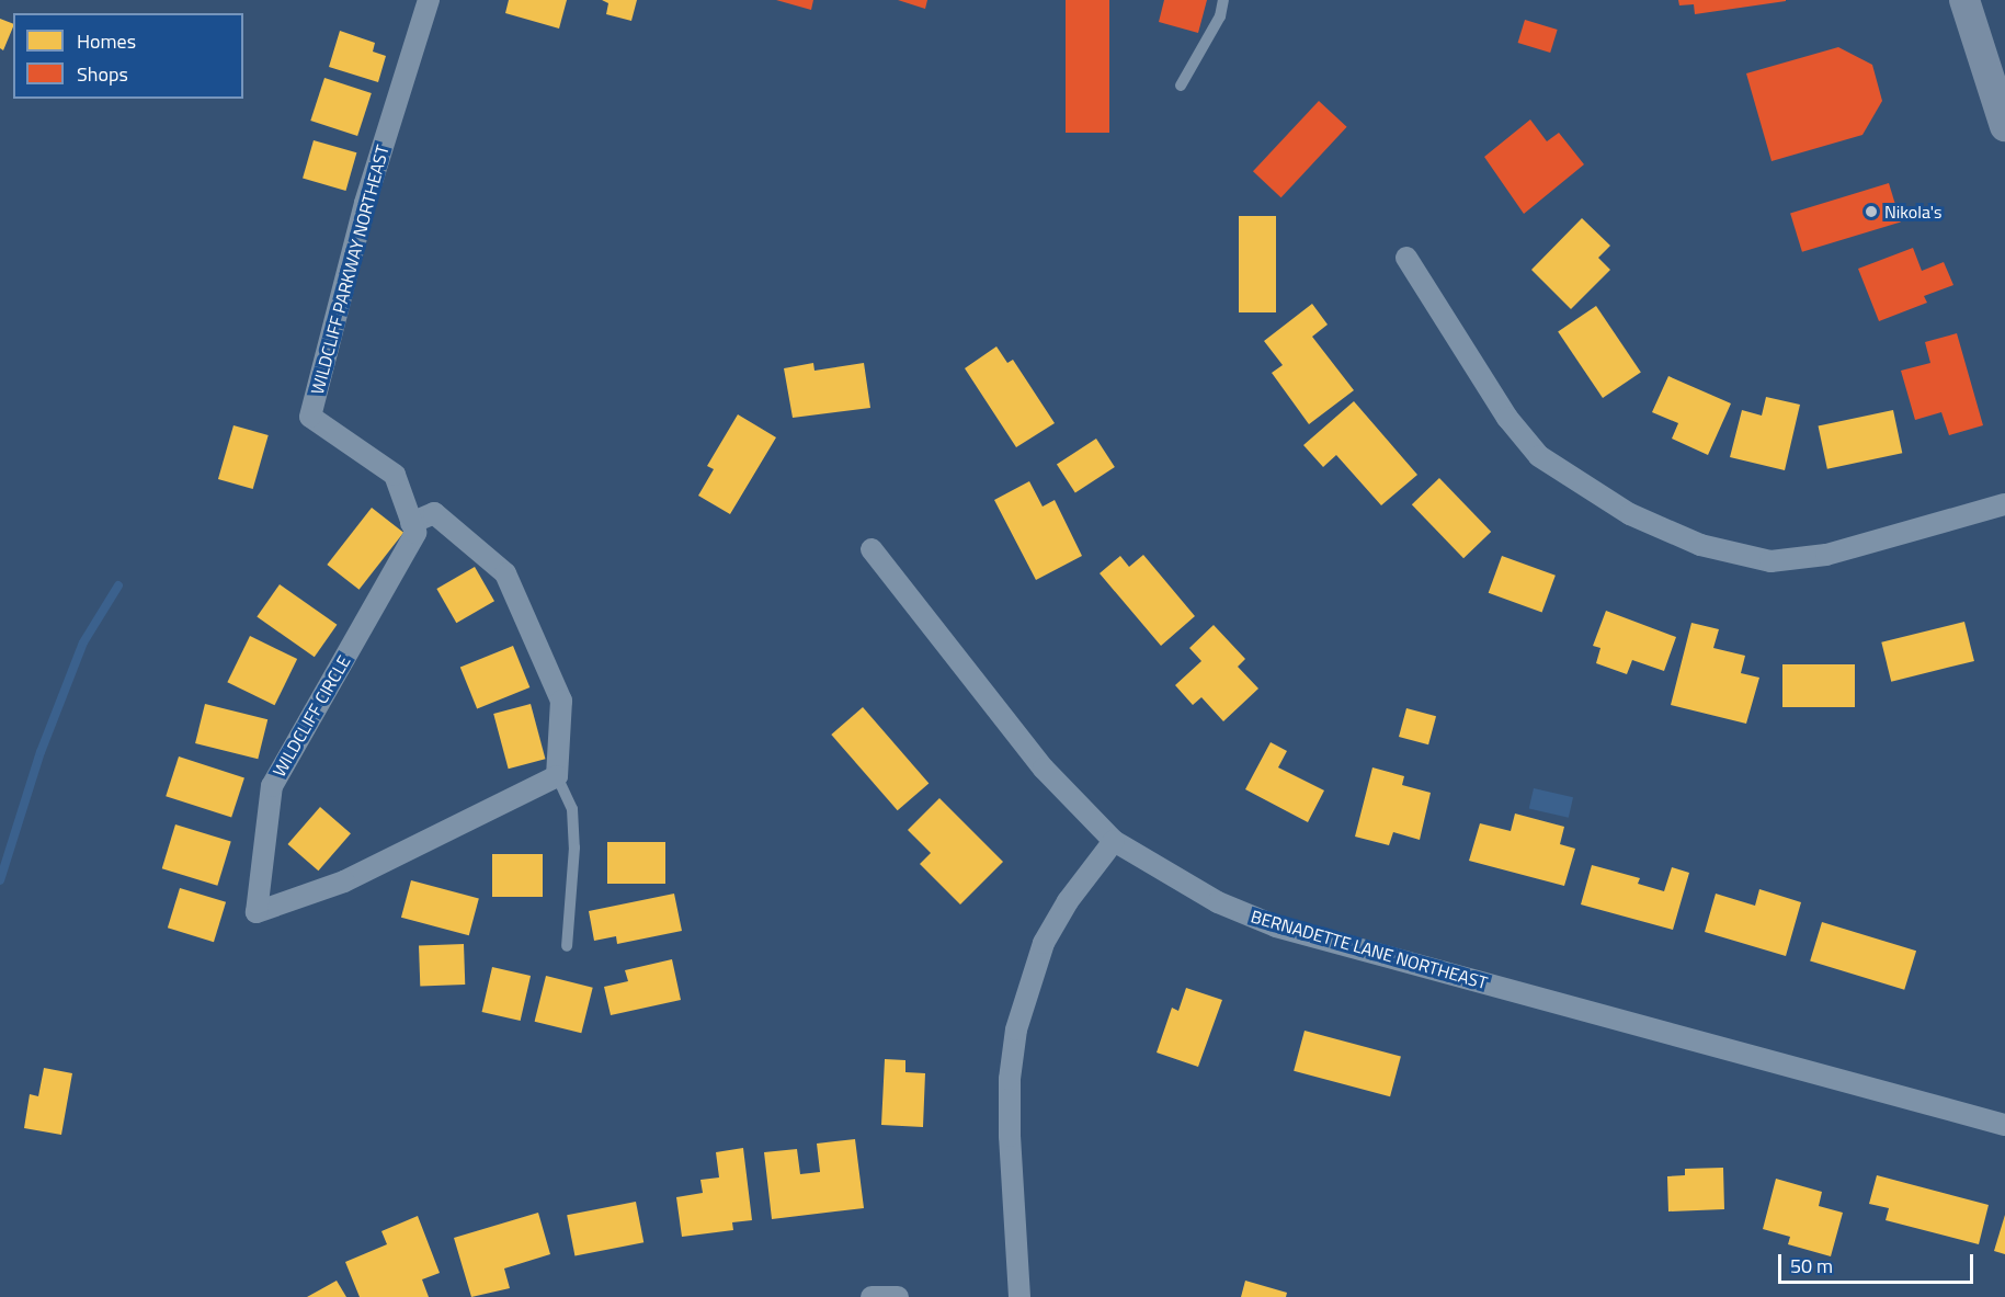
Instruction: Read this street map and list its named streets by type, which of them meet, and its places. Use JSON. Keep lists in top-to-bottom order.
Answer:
{
  "streets": {
    "street": ["WILDCLIFF PARKWAY NORTHEAST", "WILDCLIFF CIRCLE", "BERNADETTE LANE NORTHEAST"]
  },
  "crossings": [
    ["WILDCLIFF PARKWAY NORTHEAST", "WILDCLIFF CIRCLE"]
  ],
  "places": ["Nikola's"],
  "legend": ["Homes", "Shops"],
  "scale_bar": "50 m"
}
